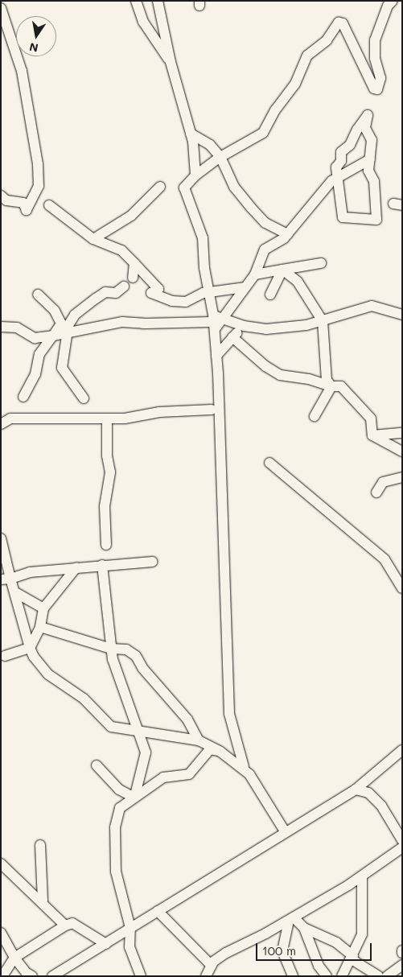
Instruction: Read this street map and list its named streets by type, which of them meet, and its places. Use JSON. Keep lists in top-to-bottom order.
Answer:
{
  "scale_bar": "100 m",
  "north": "bottom"
}
